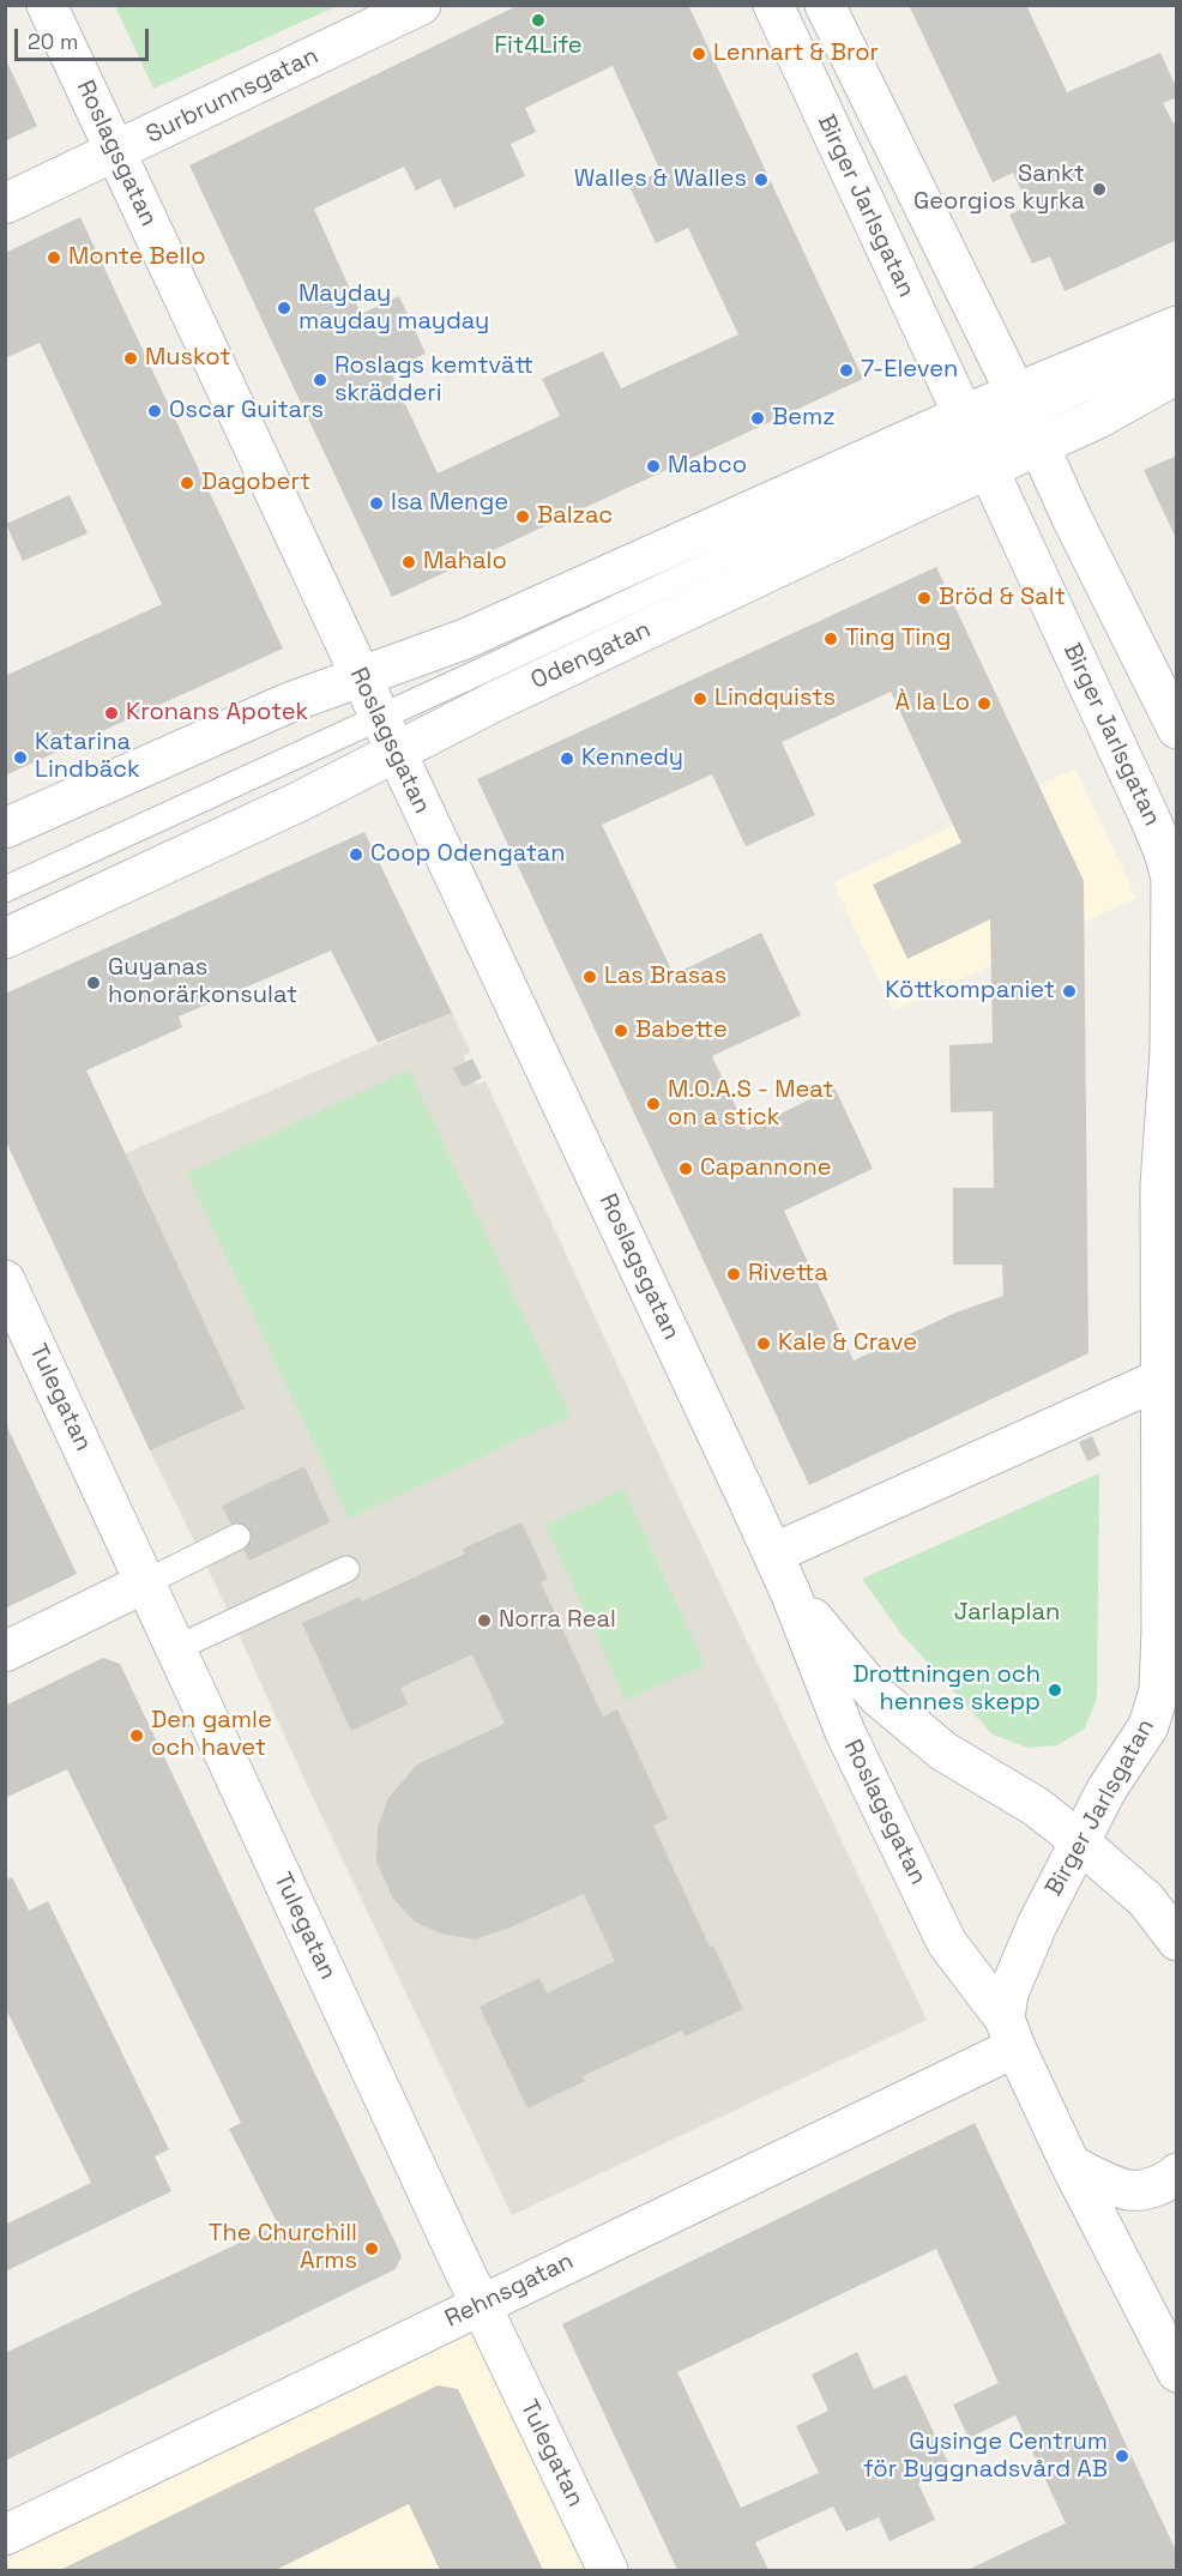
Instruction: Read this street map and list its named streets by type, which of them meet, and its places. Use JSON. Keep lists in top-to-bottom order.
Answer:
{
  "streets": {
    "street": [
      "Surbrunnsgatan",
      "Roslagsgatan",
      "Birger Jarlsgatan",
      "Odengatan",
      "Tulegatan",
      "Rehnsgatan"
    ]
  },
  "crossings": [
    ["Surbrunnsgatan", "Roslagsgatan"],
    ["Roslagsgatan", "Birger Jarlsgatan"],
    ["Roslagsgatan", "Odengatan"],
    ["Roslagsgatan", "Rehnsgatan"],
    ["Birger Jarlsgatan", "Odengatan"],
    ["Birger Jarlsgatan", "Rehnsgatan"],
    ["Tulegatan", "Rehnsgatan"]
  ],
  "parks": ["Jarlaplan"],
  "places": [
    "Fit4Life",
    "Lennart & Bror",
    "Walles & Walles",
    "Sankt Georgios kyrka",
    "Monte Bello",
    "Mayday mayday mayday",
    "Muskot",
    "7-Eleven",
    "Roslags kemtvätt skrädderi",
    "Oscar Guitars",
    "Bemz",
    "Mabco",
    "Dagobert",
    "Isa Menge",
    "Balzac",
    "Mahalo",
    "Bröd & Salt",
    "Ting Ting",
    "Lindquists",
    "À la Lo",
    "Kronans Apotek",
    "Katarina Lindbäck",
    "Kennedy",
    "Coop Odengatan",
    "Las Brasas",
    "Guyanas honorärkonsulat",
    "Köttkompaniet",
    "Babette",
    "M.O.A.S - Meat on a stick",
    "Capannone",
    "Rivetta",
    "Kale & Crave",
    "Norra Real",
    "Drottningen och hennes skepp",
    "Den gamle och havet",
    "The Churchill Arms",
    "Gysinge Centrum för Byggnadsvård AB"
  ],
  "scale_bar": "20 m"
}
